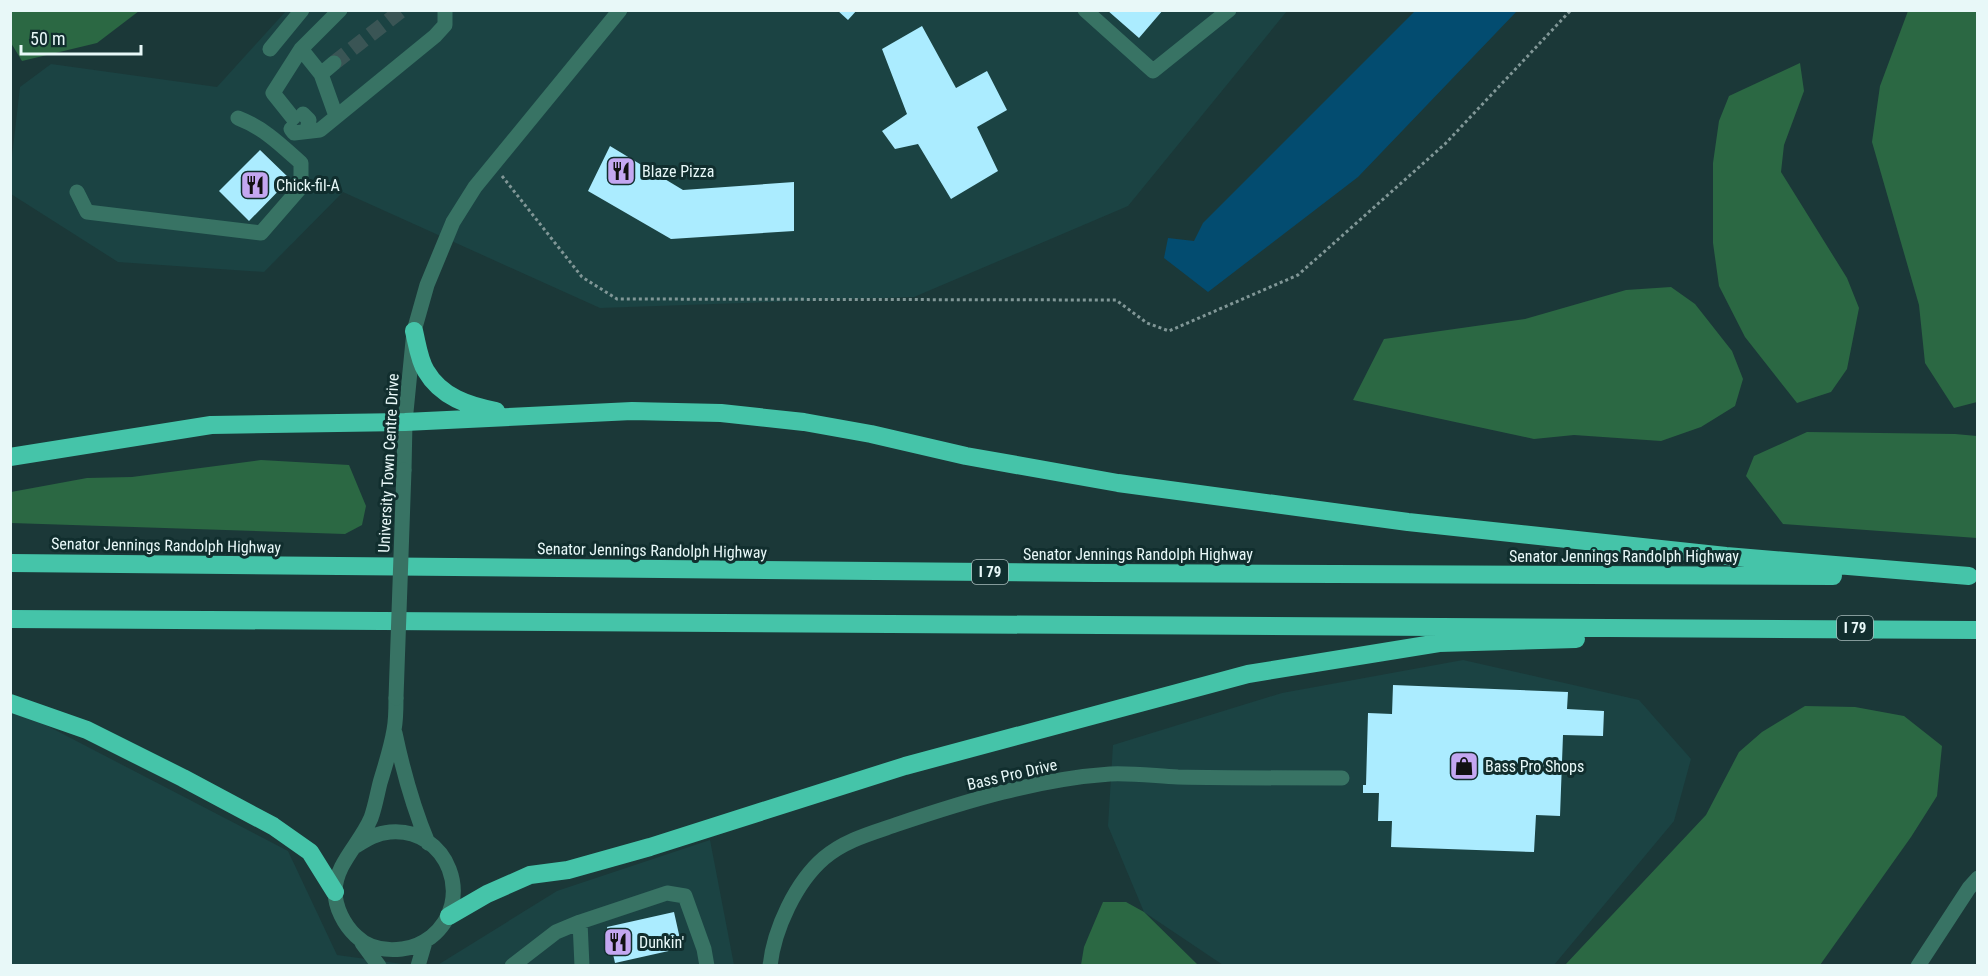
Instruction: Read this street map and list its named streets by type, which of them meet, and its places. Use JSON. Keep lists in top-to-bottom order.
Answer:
{
  "streets": {
    "highway": ["Senator Jennings Randolph Highway", "I 79"],
    "street": ["University Town Centre Drive", "Bass Pro Drive"]
  },
  "places": {
    "restaurant": ["Blaze Pizza", "Chick-fil-A", "Dunkin'"],
    "shop": ["Bass Pro Shops"]
  },
  "scale_bar": "50 m"
}
